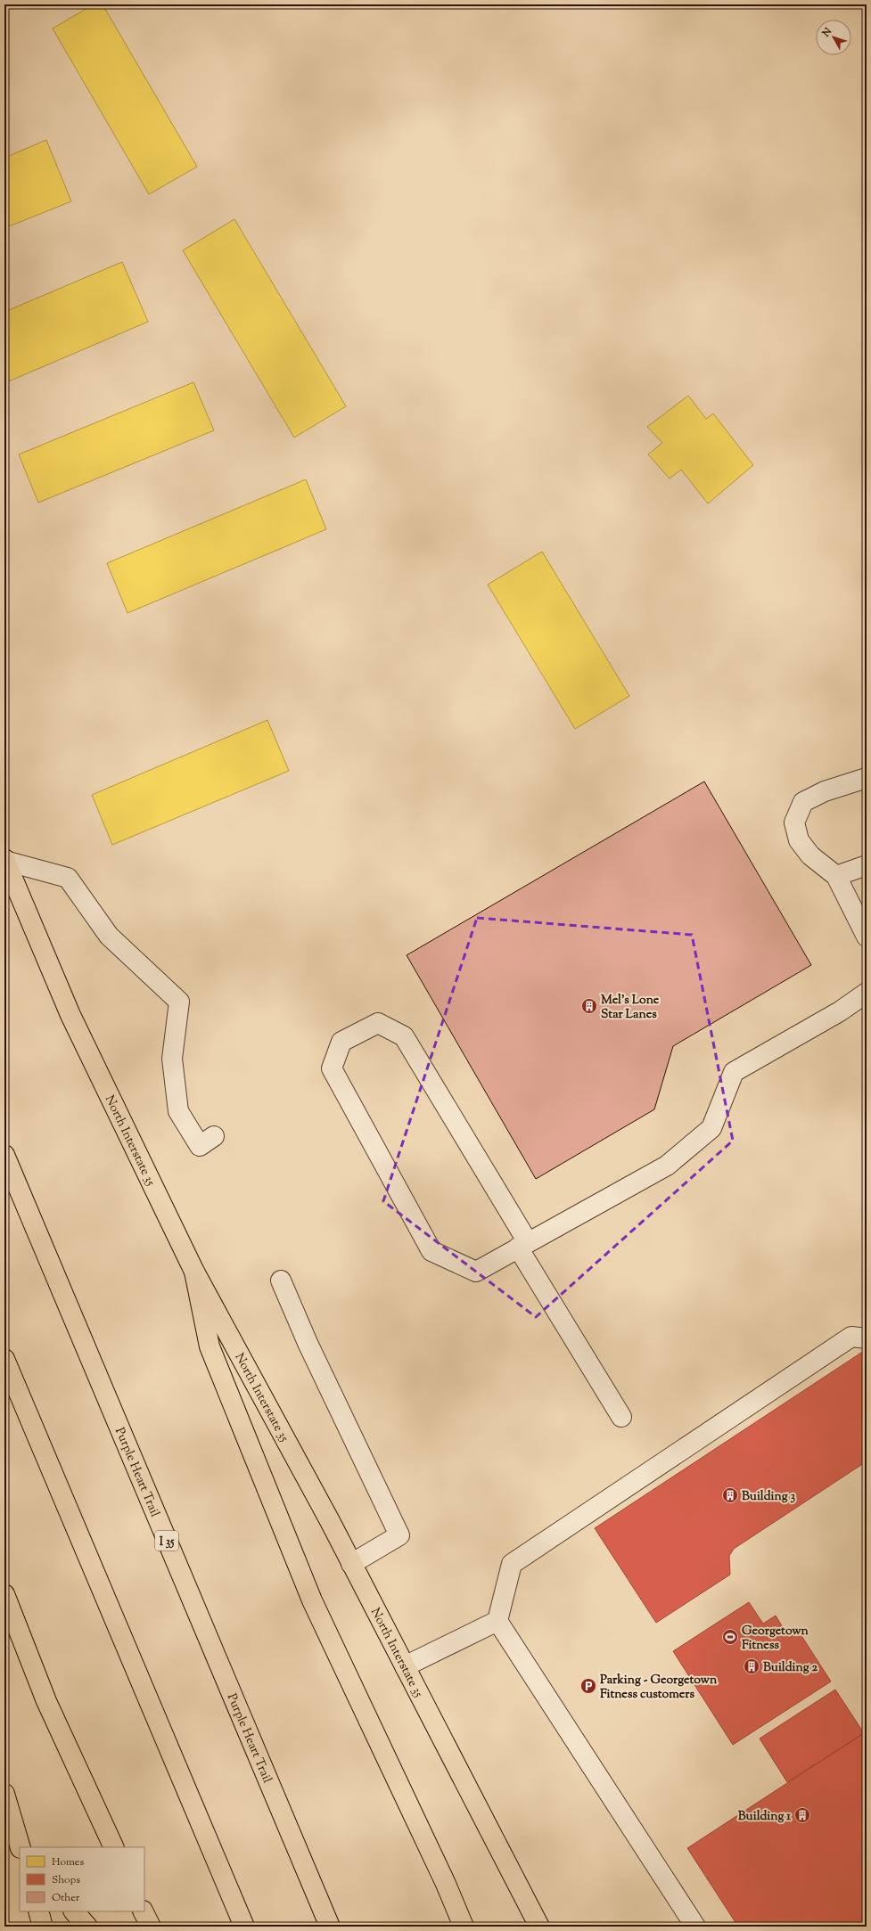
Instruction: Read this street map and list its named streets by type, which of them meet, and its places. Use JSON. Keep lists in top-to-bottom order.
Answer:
{
  "streets": {
    "main road": ["North Interstate 35", "Purple Heart Trail", "I 35"]
  },
  "places": {
    "building": [
      "Mel's Lone Star Lanes",
      "Building 3",
      "Building 2",
      "Building 1"
    ],
    "sports": ["Georgetown Fitness"],
    "parking": ["Parking - Georgetown Fitness customers"]
  },
  "legend": ["Homes", "Shops", "Other"],
  "north": "top left"
}
